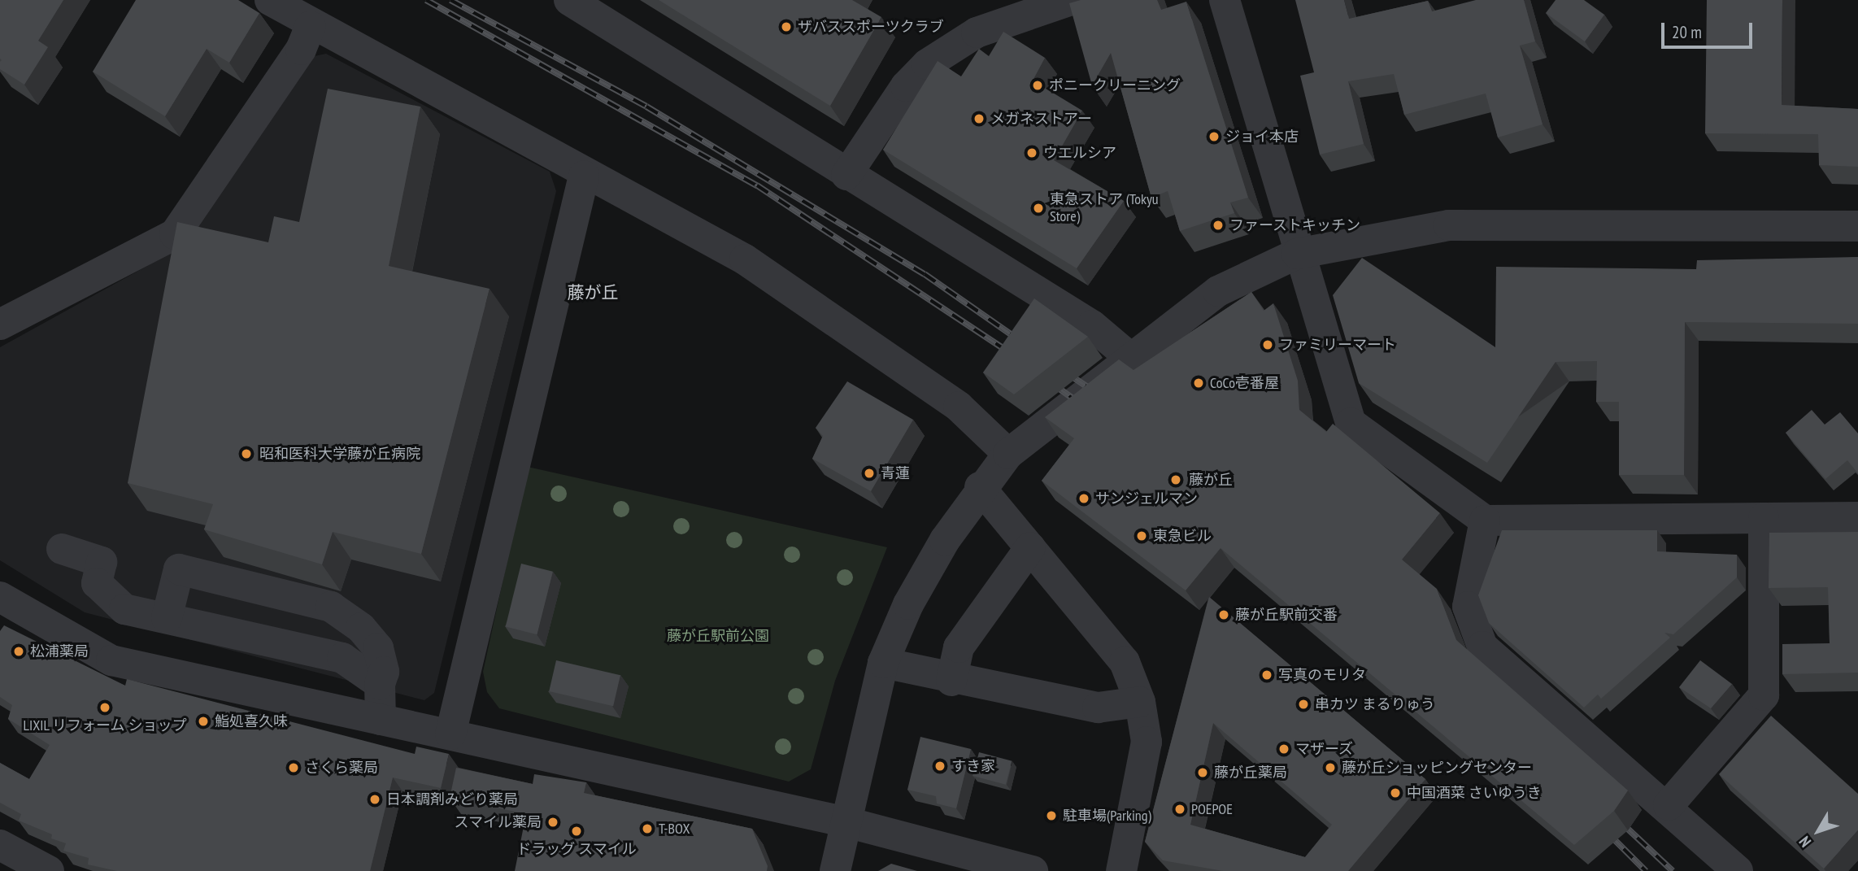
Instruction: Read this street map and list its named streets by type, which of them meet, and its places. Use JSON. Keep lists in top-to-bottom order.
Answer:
{
  "districts": ["藤が丘"],
  "parks": ["藤が丘駅前公園"],
  "places": [
    "ザバススポーツクラブ",
    "ポニークリーニング",
    "メガネストアー",
    "ジョイ本店",
    "ウエルシア",
    "東急ストア (Tokyu Store)",
    "ファーストキッチン",
    "ファミリーマート",
    "CoCo壱番屋",
    "昭和医科大学藤が丘病院",
    "青蓮",
    "藤が丘",
    "サンジェルマン",
    "東急ビル",
    "藤が丘駅前交番",
    "松浦薬局",
    "写真のモリタ",
    "串カツ まるりゅう",
    "LIXIL リフォーム ショップ",
    "鮨処喜久味",
    "マザーズ",
    "すき家",
    "さくら薬局",
    "藤が丘ショッピングセンター",
    "藤が丘薬局",
    "中国酒菜 さいゆうき",
    "日本調剤みどり薬局",
    "POEPOE",
    "駐車場(Parking)",
    "スマイル薬局",
    "T-BOX",
    "ドラッグ スマイル"
  ],
  "scale_bar": "20 m",
  "north": "bottom left"
}
